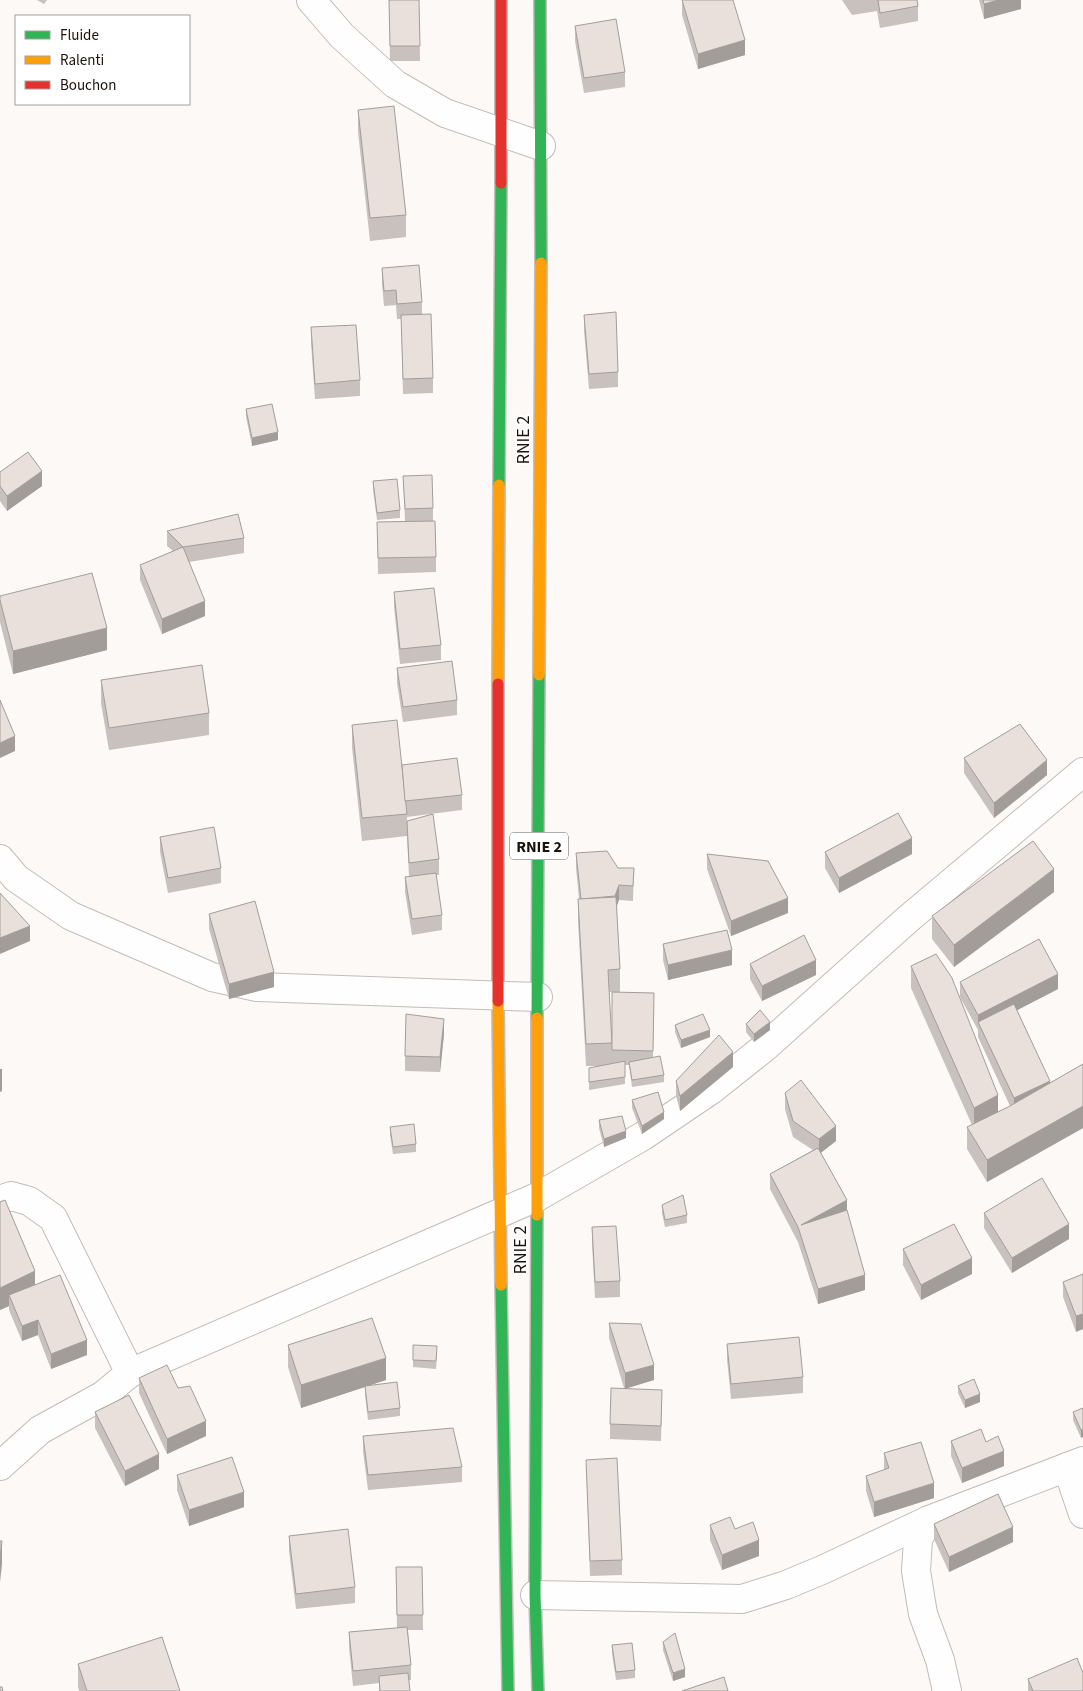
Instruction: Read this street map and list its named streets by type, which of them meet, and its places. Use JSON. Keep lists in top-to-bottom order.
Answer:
{
  "streets": {
    "main road": ["RNIE 2"]
  },
  "legend": ["Fluide", "Ralenti", "Bouchon"]
}
